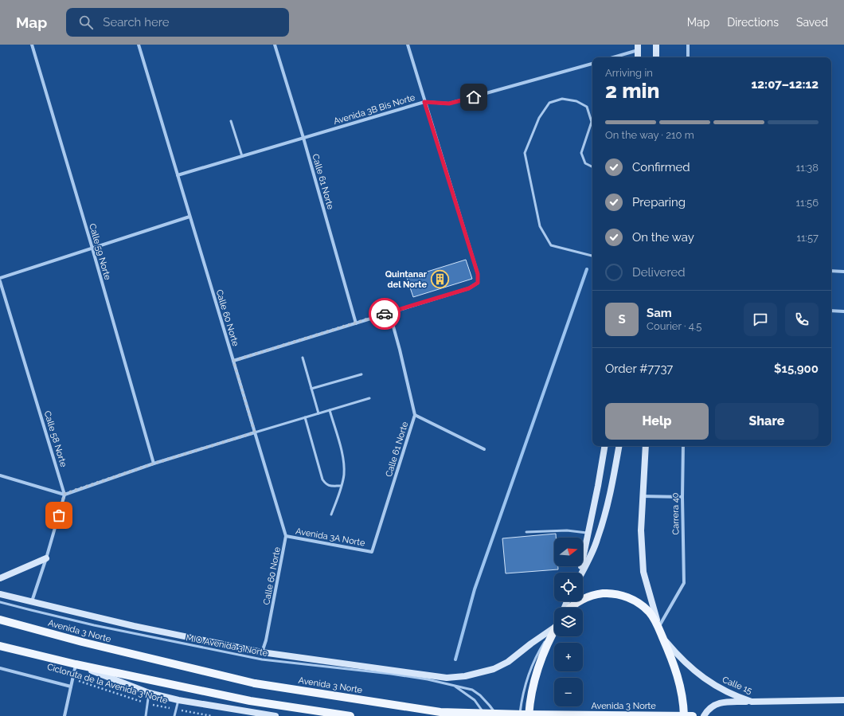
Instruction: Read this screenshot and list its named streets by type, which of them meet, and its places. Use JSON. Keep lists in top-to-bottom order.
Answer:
{
  "streets": {
    "main road": ["Avenida 3 Norte"],
    "street": [
      "Avenida 3B Bis Norte",
      "Calle 61 Norte",
      "Calle 59 Norte",
      "Calle 60 Norte",
      "Calle 58 Norte",
      "Carrera 40",
      "Avenida 3A Norte",
      "Calle 15"
    ],
    "lane": ["MIO Avenida 3 Norte"],
    "path": ["Cicloruta de la Avenida 3 Norte"]
  },
  "crossings": [
    ["Avenida 3B Bis Norte", "Calle 61 Norte"],
    ["Avenida 3B Bis Norte", "Calle 60 Norte"],
    ["Calle 61 Norte", "Avenida 3A Norte"],
    ["Calle 60 Norte", "Avenida 3A Norte"],
    ["Calle 60 Norte", "Avenida 3 Norte"]
  ],
  "places": {
    "building": ["Quintanar del Norte"]
  },
  "north": "right",
  "page": {
    "header": "Map",
    "search": "Search here",
    "nav": ["Map", "Directions", "Saved"],
    "heading": ["2 min", "Arriving in", "12:07–12:12"],
    "panel": [
      "Sam",
      "Courier · 4.5",
      "Order #7737",
      "$15,900"
    ],
    "bar": "On the way · 210 m",
    "list": [
      ["Confirmed", "11:38"],
      ["Preparing", "11:56"],
      ["On the way", "11:57"],
      "Delivered"
    ],
    "round": "S",
    "buttons": ["Help", "Share"],
    "map_buttons": ["+", "−"]
  }
}
